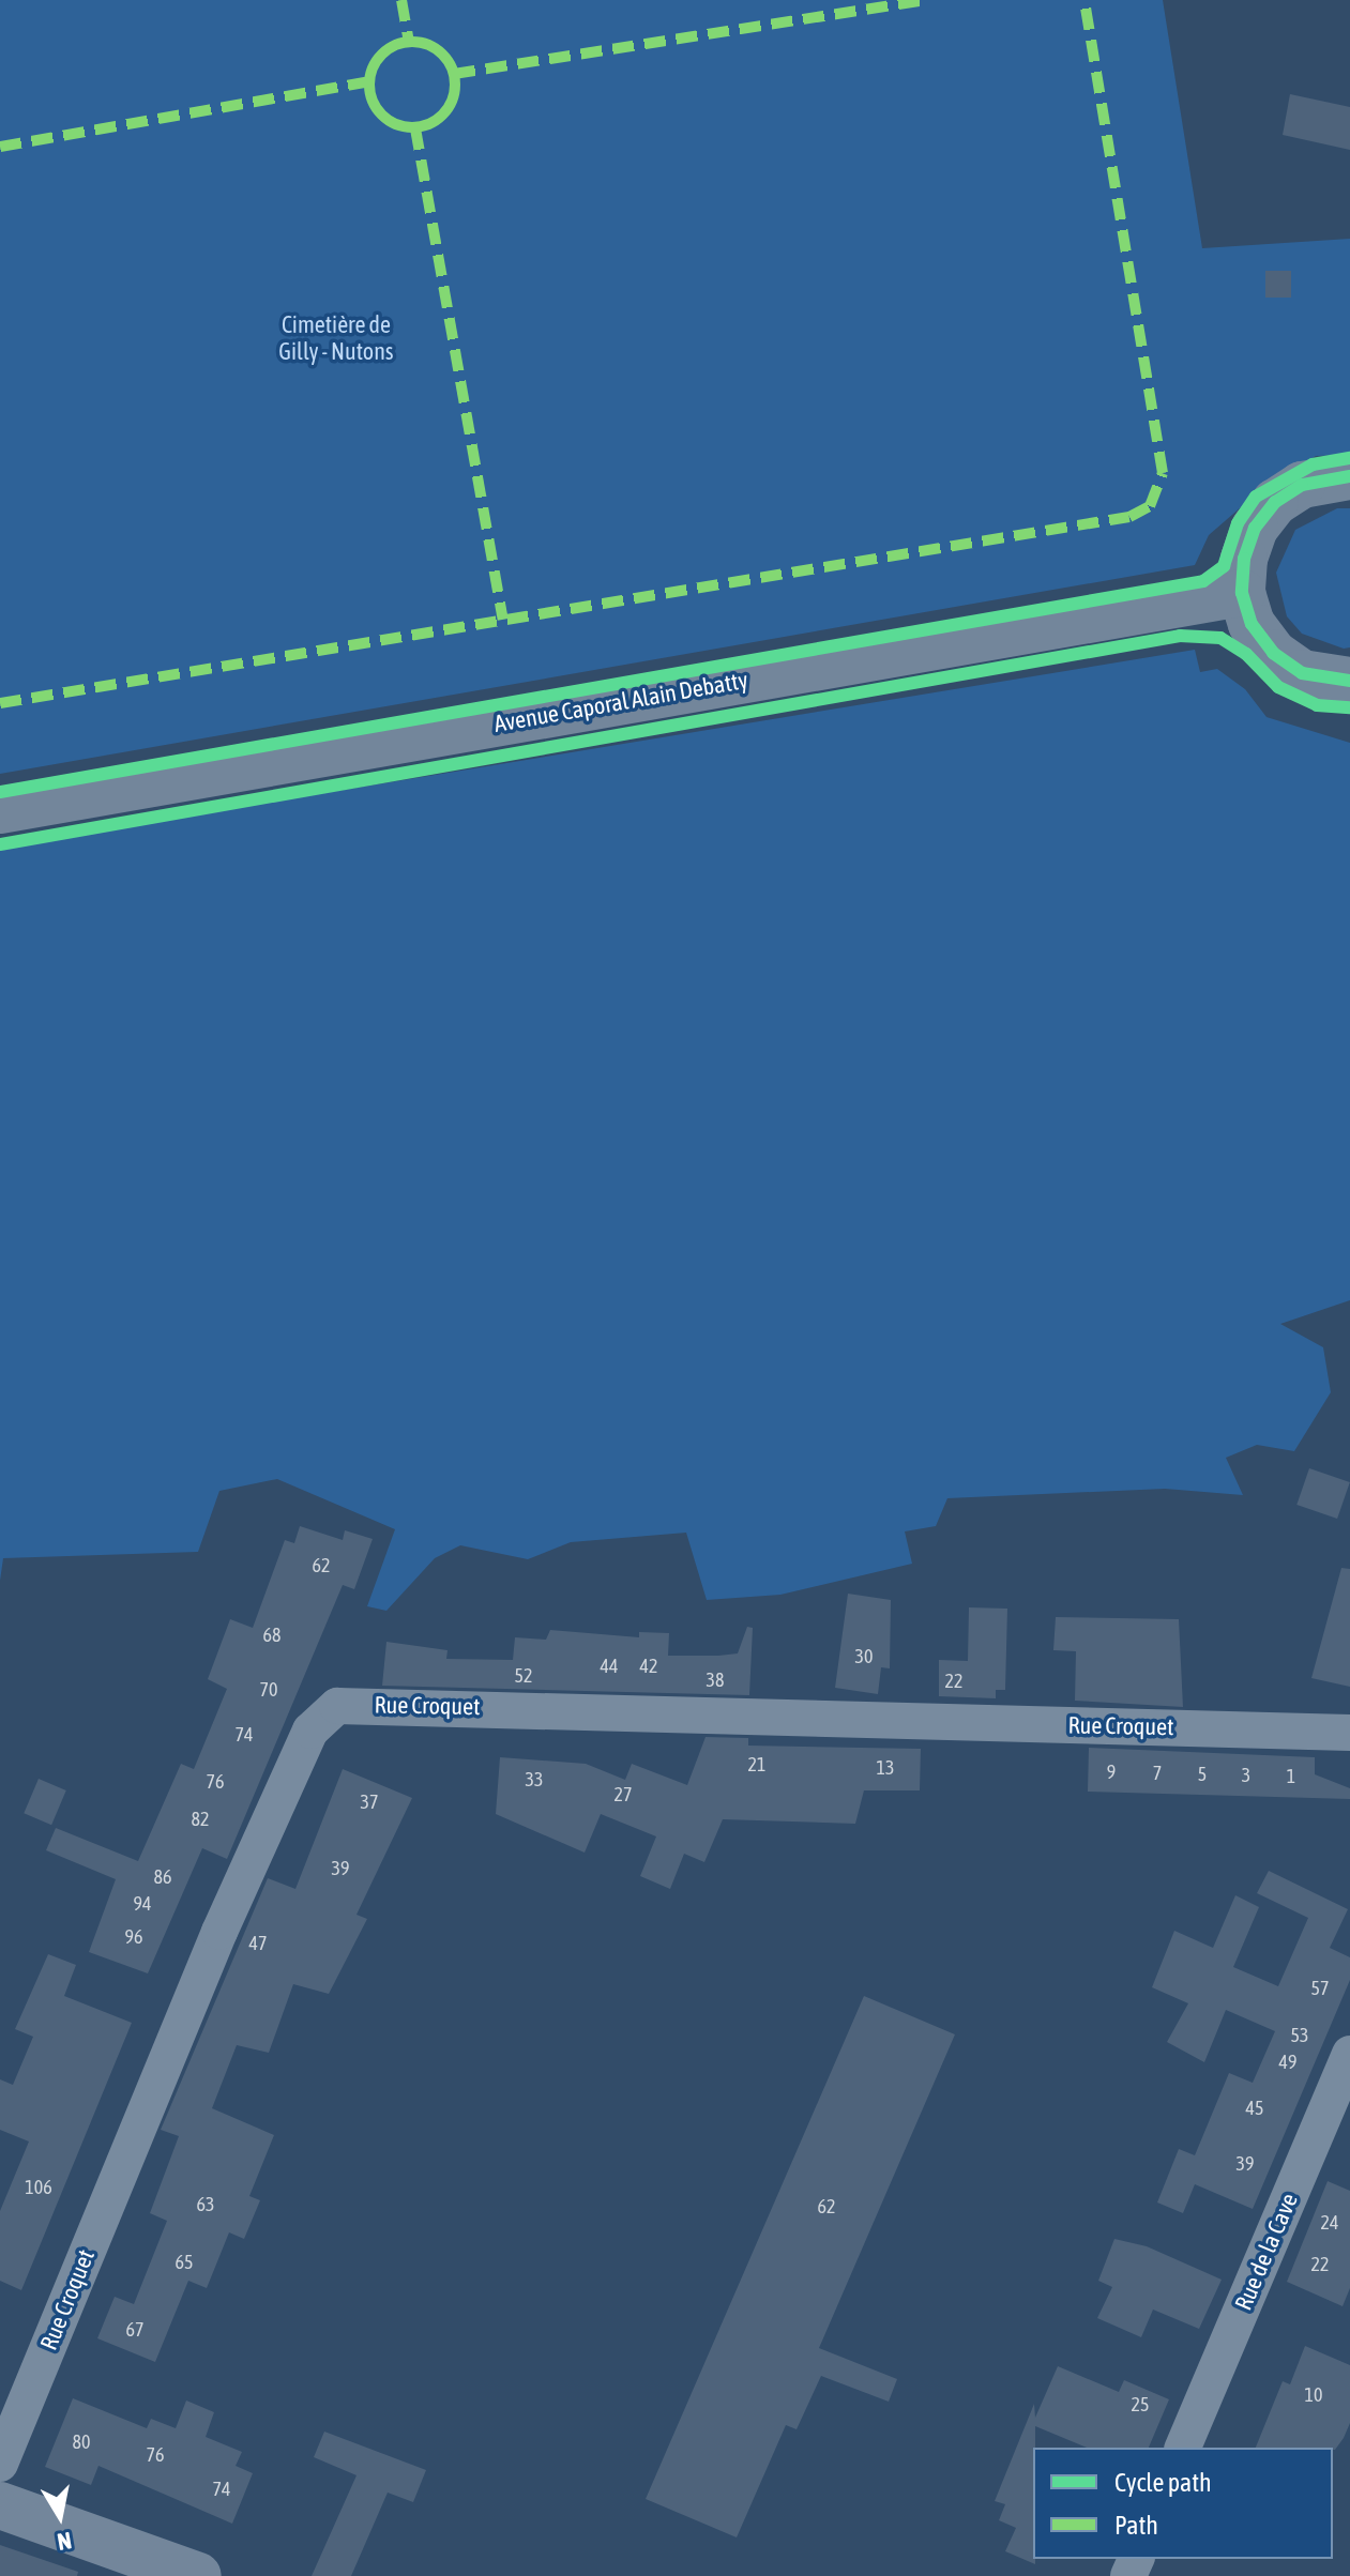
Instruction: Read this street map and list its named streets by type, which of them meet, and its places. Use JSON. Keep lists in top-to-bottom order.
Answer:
{
  "streets": {
    "main road": ["Avenue Caporal Alain Debatty"],
    "street": ["Rue Croquet", "Rue de la Cave"]
  },
  "parks": ["Cimetière de Gilly - Nutons"],
  "house_numbers": [
    "62",
    "68",
    "30",
    "44",
    "42",
    "52",
    "38",
    "22",
    "70",
    "74",
    "21",
    "13",
    "9",
    "7",
    "5",
    "3",
    "1",
    "33",
    "76",
    "27",
    "37",
    "82",
    "39",
    "86",
    "94",
    "96",
    "47",
    "57",
    "53",
    "49",
    "45",
    "39",
    "106",
    "63",
    "62",
    "24",
    "65",
    "22",
    "67",
    "10",
    "25",
    "80",
    "76",
    "74"
  ],
  "legend": ["Cycle path", "Path"],
  "north": "bottom"
}
